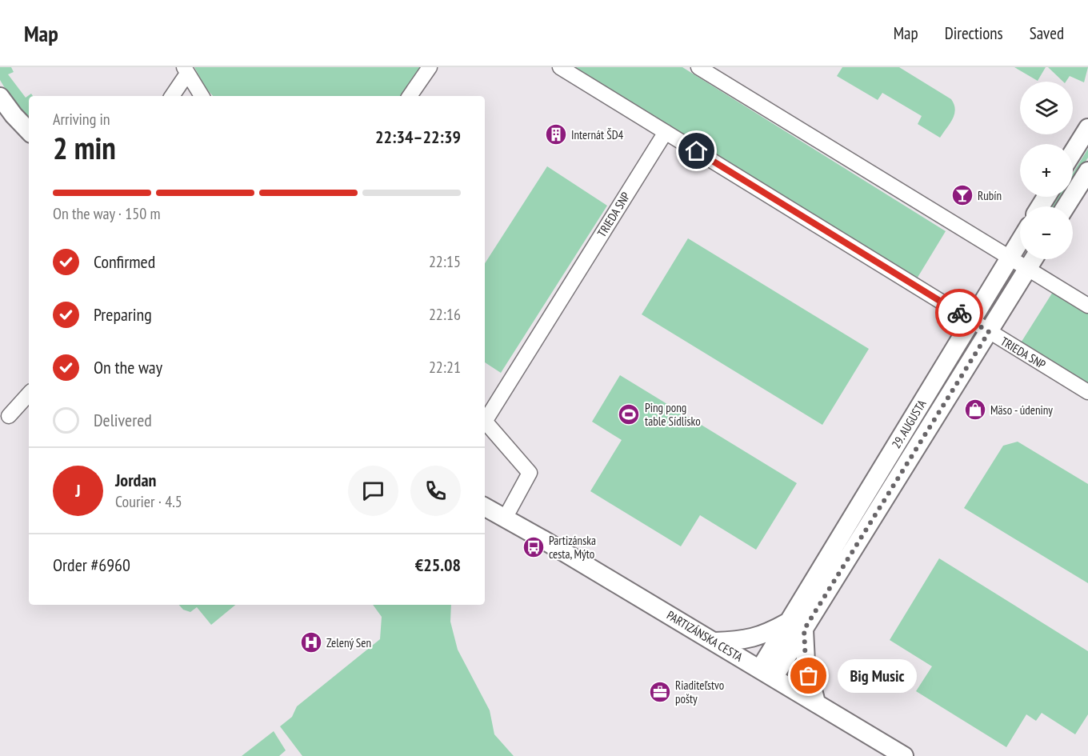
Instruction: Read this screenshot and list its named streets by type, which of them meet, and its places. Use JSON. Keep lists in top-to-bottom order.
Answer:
{
  "streets": {
    "street": ["TRIEDA SNP", "29. AUGUSTA", "PARTIZÁNSKA CESTA"]
  },
  "crossings": [
    ["TRIEDA SNP", "29. AUGUSTA"],
    ["29. AUGUSTA", "PARTIZÁNSKA CESTA"]
  ],
  "places": {
    "building": ["Internát ŠD4"],
    "bar": ["Rubín"],
    "shop": ["Mäso - údeniny"],
    "sports": ["Ping pong table Sídlisko"],
    "bus stop": ["Partizánska cesta, Mýto"],
    "hospital": ["Zelený Sen"],
    "other": ["Big Music"],
    "office": ["Riaditeľstvo pošty"]
  },
  "page": {
    "header": "Map",
    "nav": ["Map", "Directions", "Saved"],
    "map_buttons": ["+", "−"],
    "heading": ["2 min", "Arriving in", "22:34–22:39"],
    "panel": [
      "Jordan",
      "Courier · 4.5",
      "Order #6960",
      "€25.08"
    ],
    "bar": "On the way · 150 m",
    "list": [
      ["Confirmed", "22:15"],
      ["Preparing", "22:16"],
      ["On the way", "22:21"],
      "Delivered"
    ],
    "round": "J",
    "bubble": "Big Music"
  }
}
